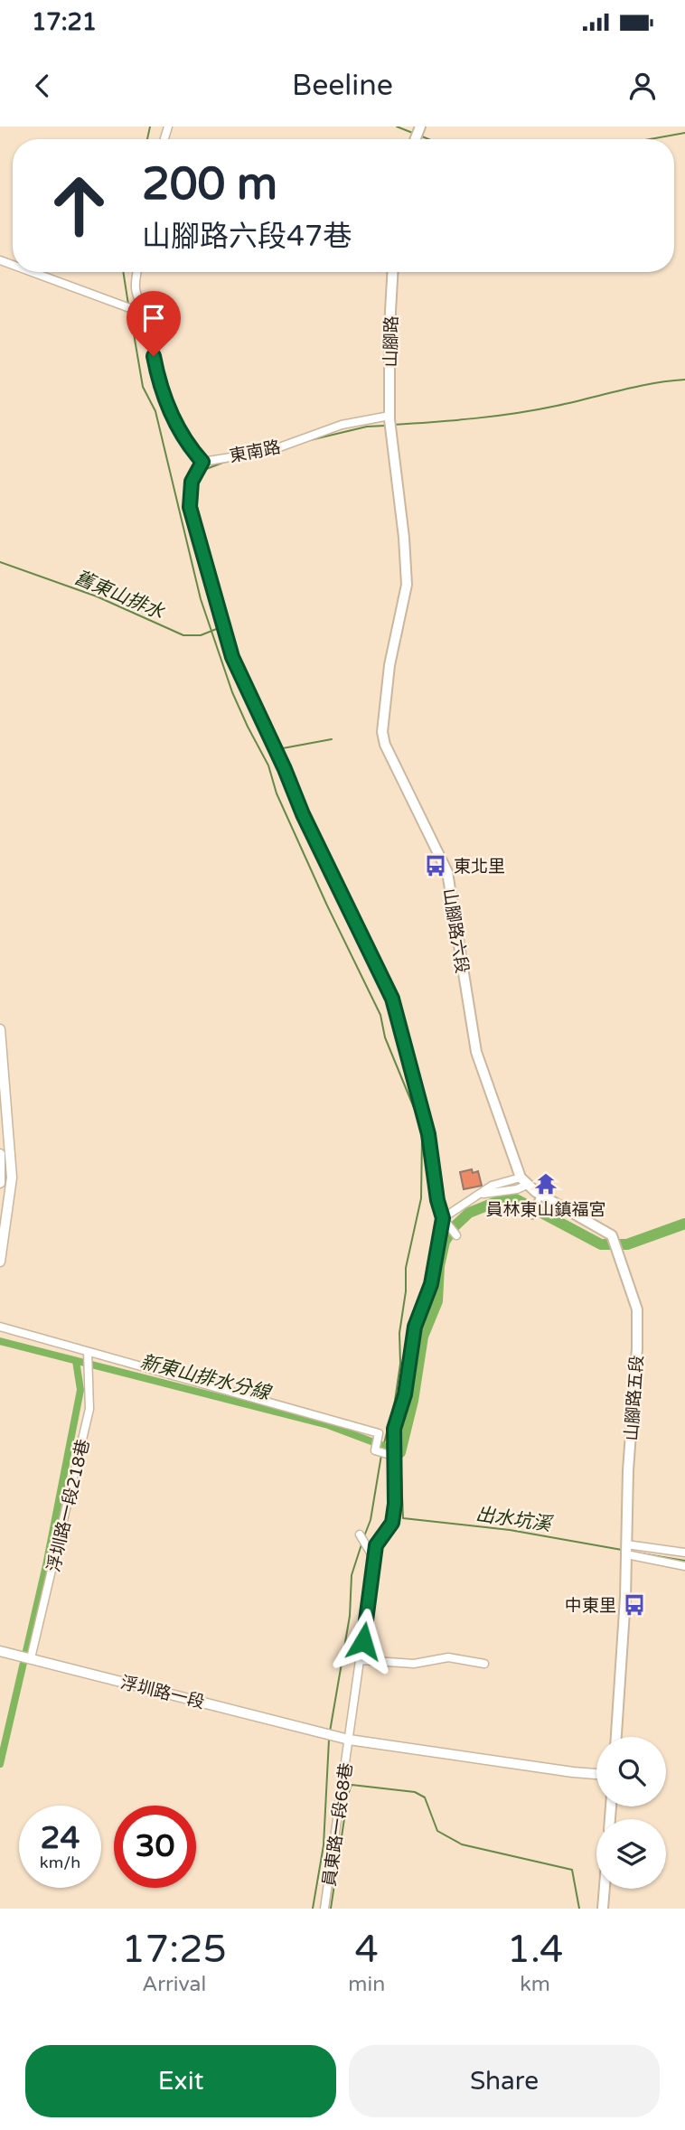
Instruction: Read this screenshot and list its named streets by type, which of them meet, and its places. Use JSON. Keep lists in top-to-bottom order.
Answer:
{
  "streets": {
    "main road": ["山腳路", "山腳路六段", "山腳路五段"],
    "street": [
      "東南路",
      "浮圳路一段218巷",
      "浮圳路一段",
      "員東路一段68巷"
    ]
  },
  "crossings": [
    ["山腳路", "東南路"],
    ["山腳路", "山腳路六段"],
    ["浮圳路一段218巷", "浮圳路一段"],
    ["浮圳路一段", "員東路一段68巷"]
  ],
  "water": ["舊東山排水", "新東山排水分線", "出水坑溪"],
  "places": {
    "bus stop": ["東北里", "中東里"],
    "temple": ["員林東山鎮福宮"]
  },
  "page": {
    "status": "17:21",
    "header": "Beeline",
    "turn": ["200 m", "山腳路六段47巷"],
    "speed": "24 km/h",
    "limit": "30",
    "eta": [
      "17:25",
      "Arrival",
      "4",
      "min",
      "1.4",
      "km"
    ],
    "buttons": ["Exit", "Share"]
  }
}
